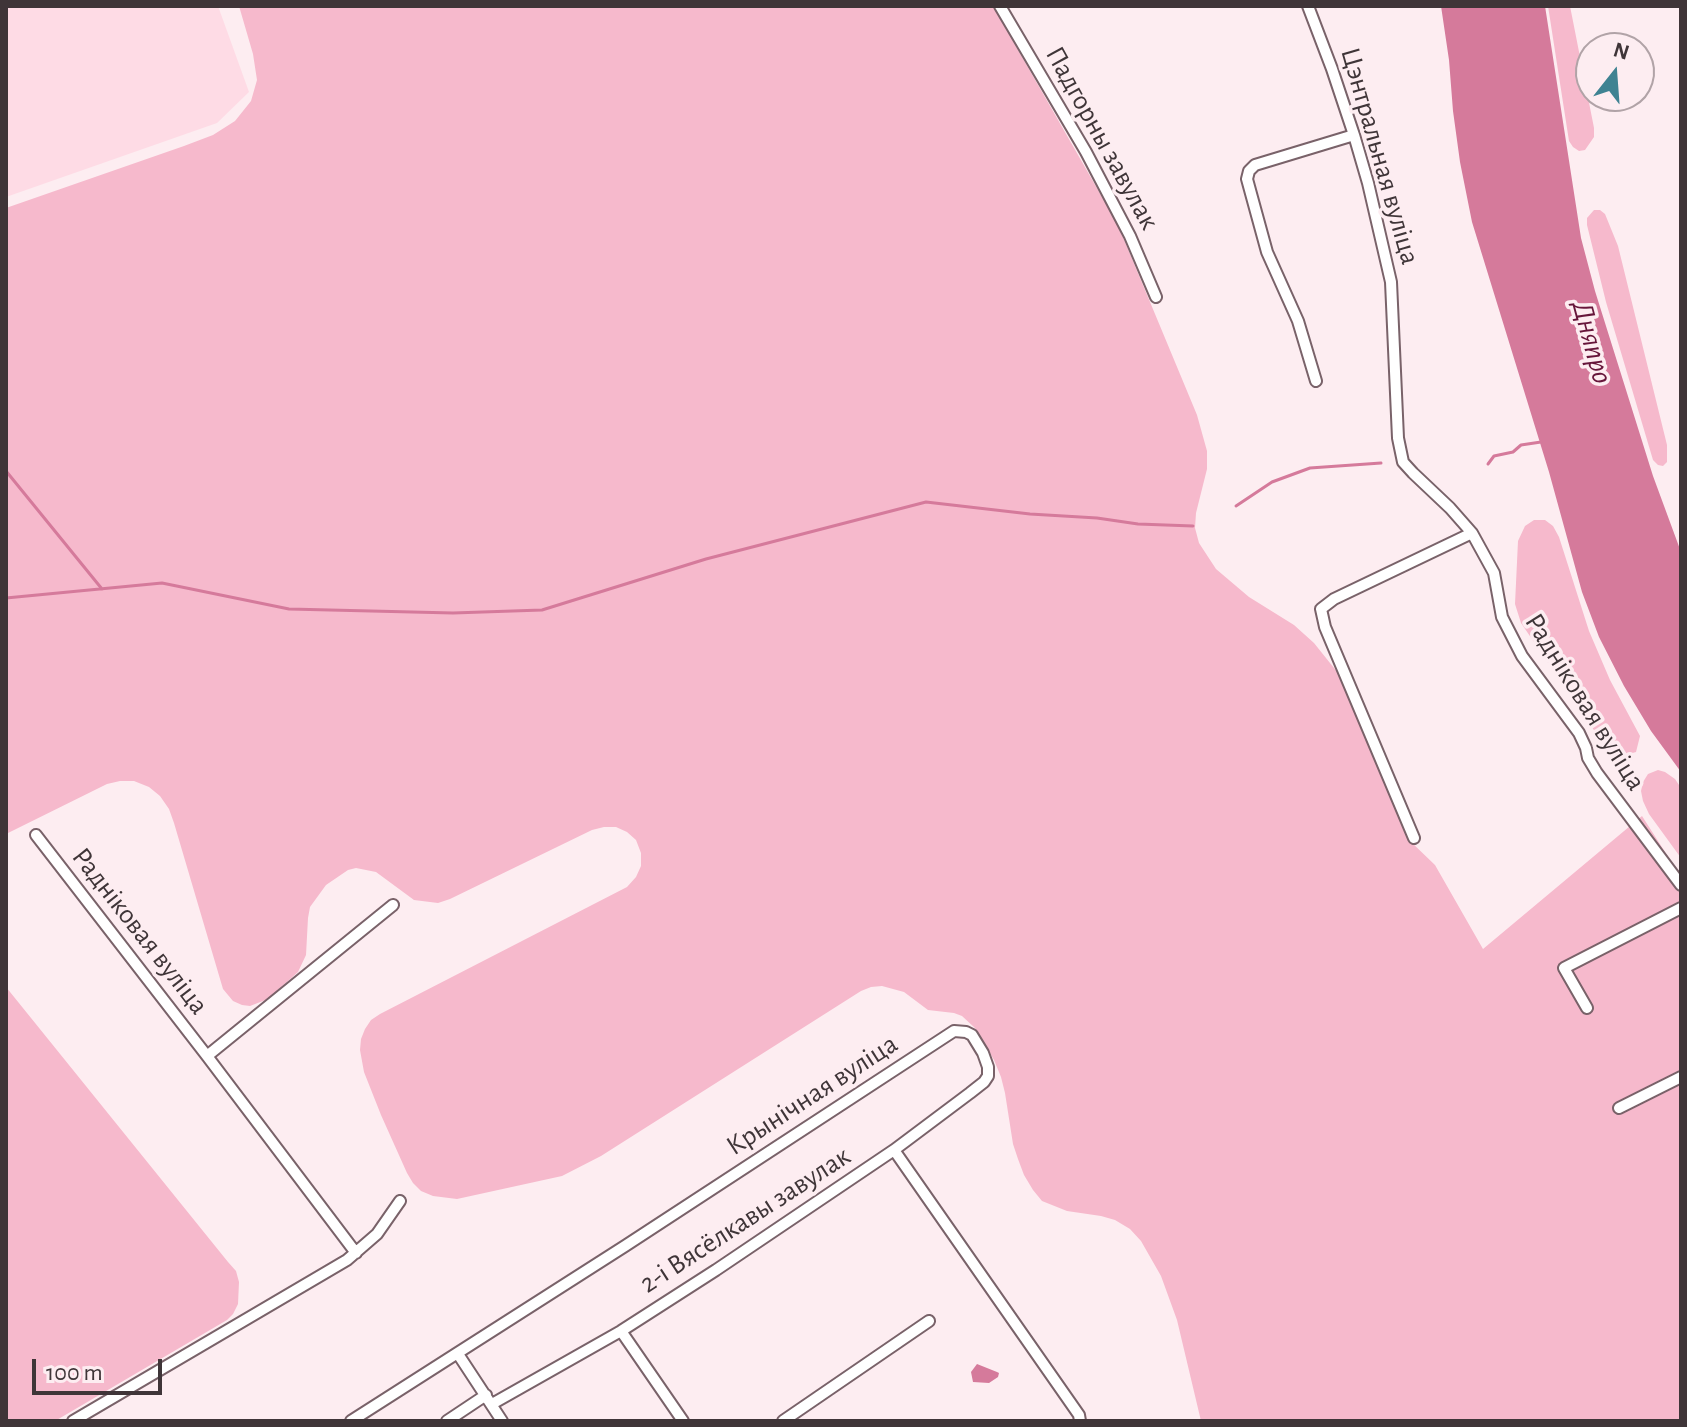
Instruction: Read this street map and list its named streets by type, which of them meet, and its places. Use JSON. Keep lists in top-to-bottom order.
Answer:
{
  "streets": {
    "street": [
      "Падгорны завулак",
      "Цэнтральная вуліца",
      "Радніковая вуліца",
      "Крынічная вуліца",
      "2-і Вясёлкавы завулак"
    ]
  },
  "crossings": [
    ["Цэнтральная вуліца", "Радніковая вуліца"],
    ["Крынічная вуліца", "2-і Вясёлкавы завулак"]
  ],
  "water": ["Дняпро"],
  "scale_bar": "100 m",
  "north": "top"
}
